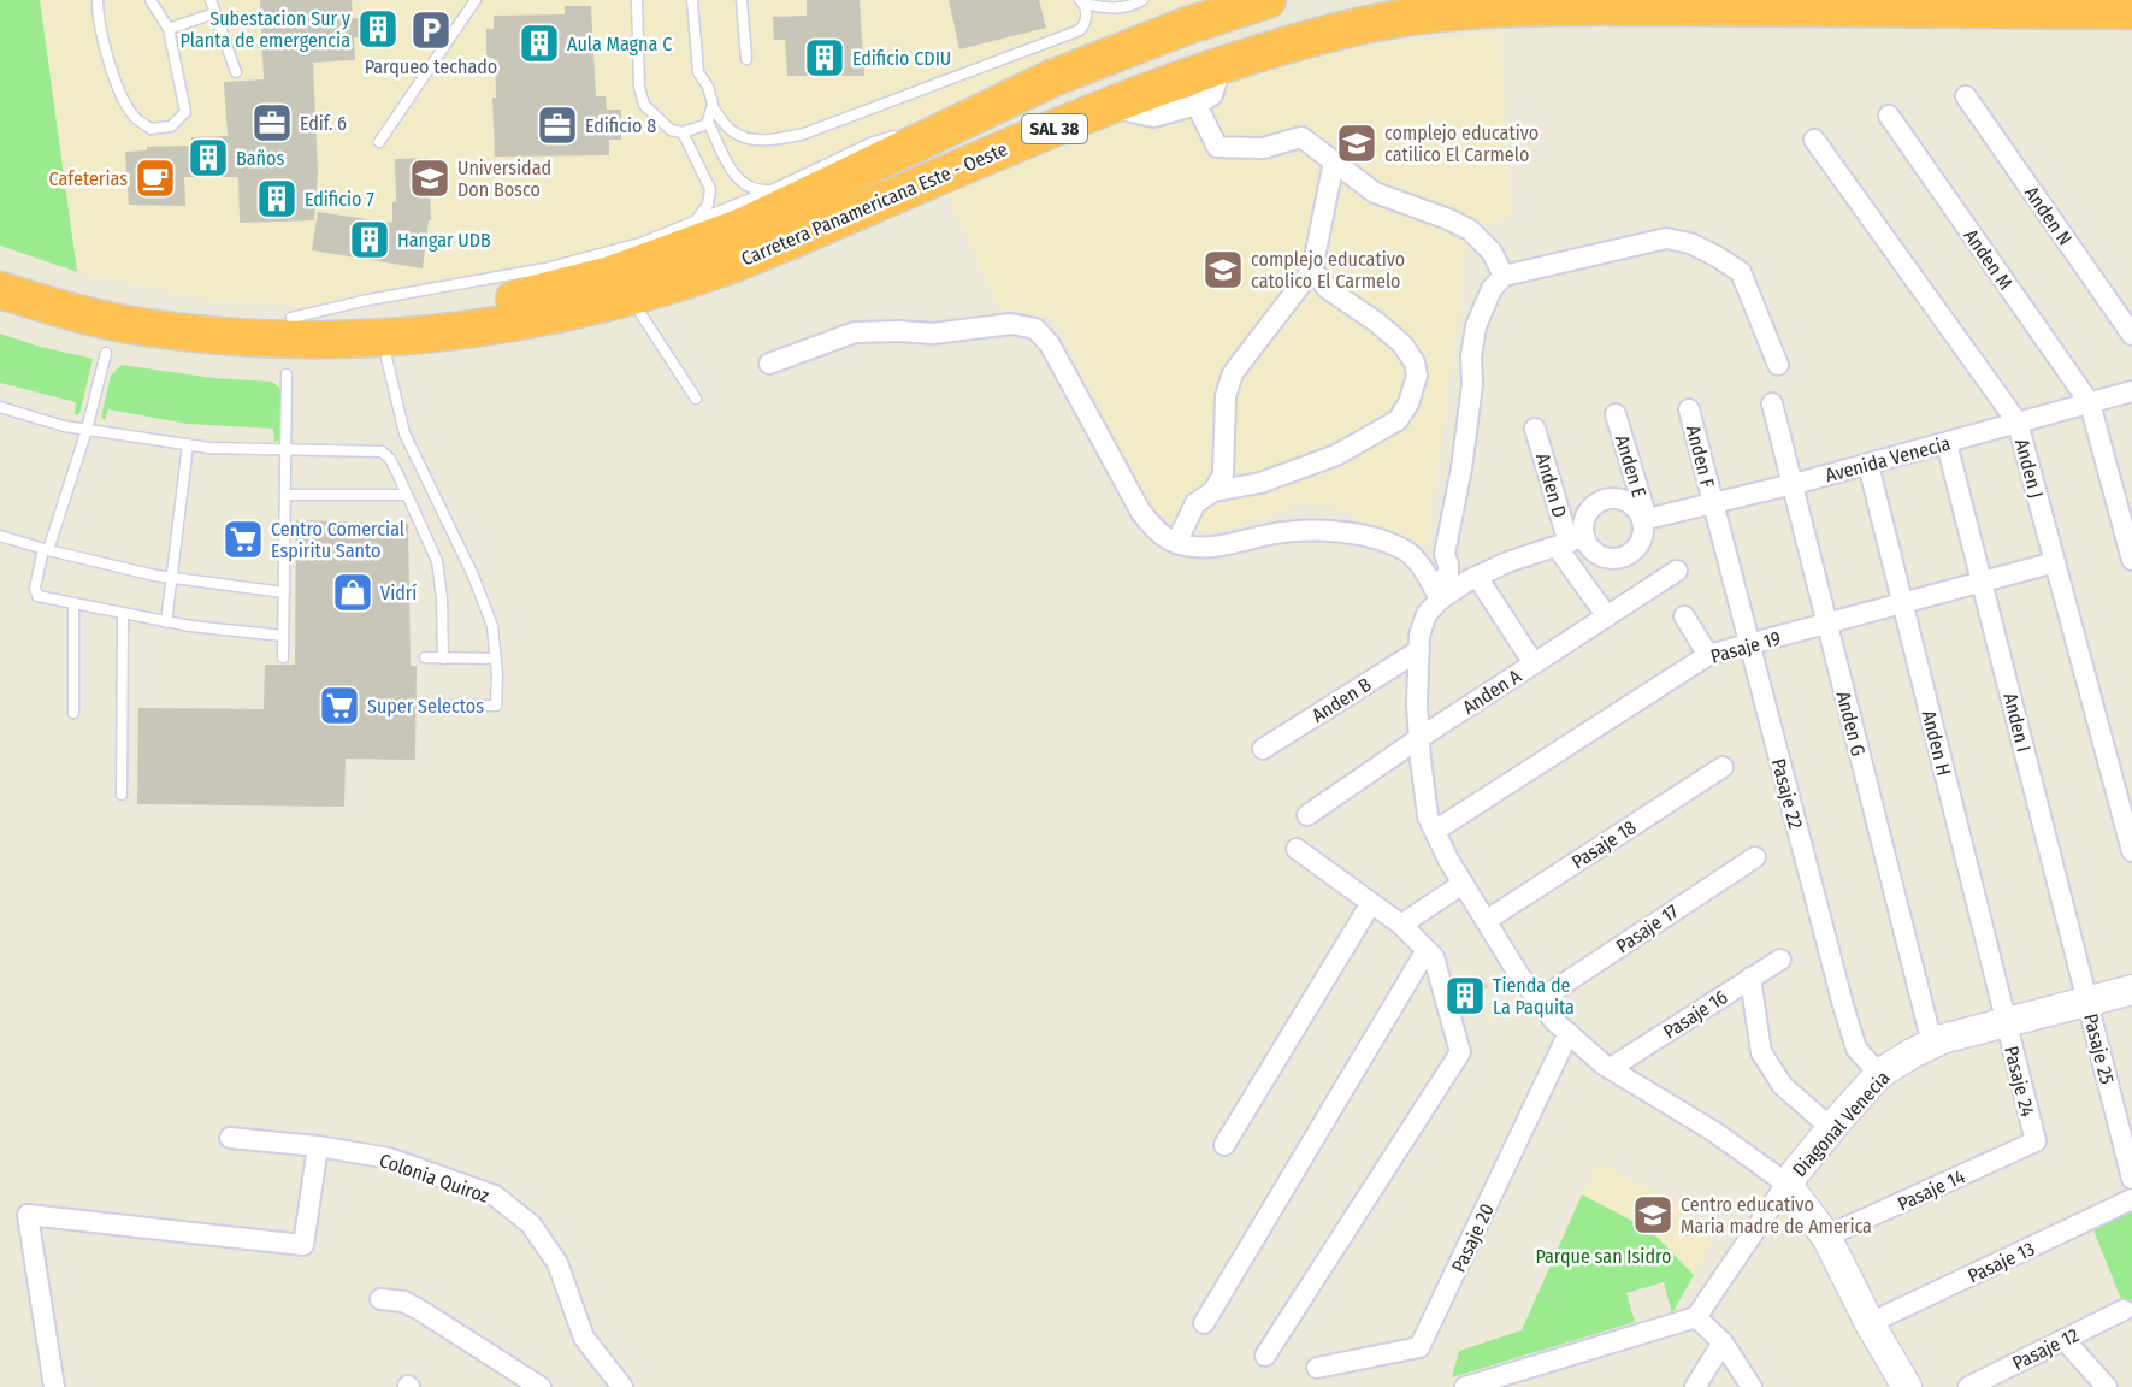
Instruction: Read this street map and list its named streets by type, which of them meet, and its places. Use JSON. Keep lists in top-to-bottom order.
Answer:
{
  "streets": {
    "highway": ["SAL 38", "Carretera Panamericana Este - Oeste"],
    "street": [
      "Anden N",
      "Anden M",
      "Anden F",
      "Avenida Venecia",
      "Anden E",
      "Anden J",
      "Anden D",
      "Pasaje 19",
      "Anden A",
      "Anden B",
      "Anden I",
      "Anden G",
      "Anden H",
      "Pasaje 22",
      "Pasaje 18",
      "Pasaje 17",
      "Pasaje 16",
      "Pasaje 25",
      "Pasaje 24",
      "Diagonal Venecia",
      "Colonia Quiroz",
      "Pasaje 14",
      "Pasaje 20",
      "Pasaje 13",
      "Pasaje 12"
    ]
  },
  "crossings": [
    ["Anden M", "Avenida Venecia"],
    ["Anden F", "Avenida Venecia"],
    ["Anden F", "Pasaje 22"],
    ["Avenida Venecia", "Anden E"],
    ["Avenida Venecia", "Anden J"],
    ["Avenida Venecia", "Anden I"],
    ["Avenida Venecia", "Anden G"],
    ["Avenida Venecia", "Anden H"],
    ["Avenida Venecia", "Pasaje 22"],
    ["Anden J", "Pasaje 19"],
    ["Anden D", "Anden A"],
    ["Pasaje 19", "Anden I"],
    ["Pasaje 19", "Anden G"],
    ["Pasaje 19", "Anden H"],
    ["Pasaje 19", "Pasaje 22"],
    ["Anden I", "Pasaje 25"],
    ["Anden I", "Diagonal Venecia"],
    ["Anden G", "Diagonal Venecia"],
    ["Anden H", "Pasaje 24"],
    ["Anden H", "Diagonal Venecia"],
    ["Pasaje 22", "Diagonal Venecia"],
    ["Pasaje 25", "Diagonal Venecia"],
    ["Pasaje 24", "Diagonal Venecia"],
    ["Pasaje 24", "Pasaje 14"]
  ],
  "parks": ["Parque san Isidro"],
  "places": {
    "building": [
      "Subestacion Sur y Planta de emergencia",
      "Aula Magna C",
      "Edificio CDIU",
      "Baños",
      "Edificio 7",
      "Hangar UDB",
      "Tienda de La Paquita"
    ],
    "parking": ["Parqueo techado"],
    "office": ["Edif. 6", "Edificio 8"],
    "school or university": [
      "complejo educativo catilico El Carmelo",
      "Universidad Don Bosco",
      "complejo educativo catolico El Carmelo",
      "Centro educativo Maria madre de America"
    ],
    "cafe": ["Cafeterias"],
    "supermarket": ["Centro Comercial Espiritu Santo", "Super Selectos"],
    "shop": ["Vidrí"]
  }
}
